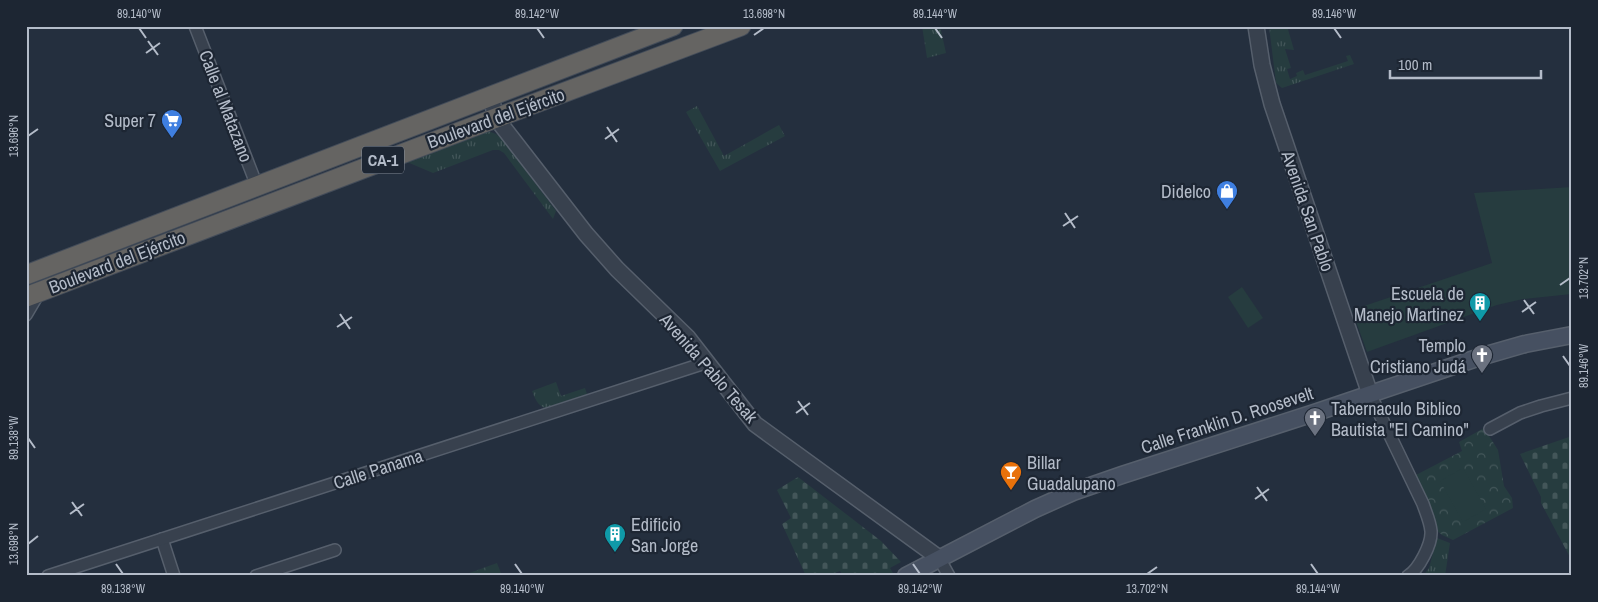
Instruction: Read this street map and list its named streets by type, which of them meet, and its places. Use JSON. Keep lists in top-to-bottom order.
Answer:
{
  "streets": {
    "highway": ["Boulevard del Ejército", "CA-1"],
    "main road": ["Calle Franklin D. Roosevelt"],
    "street": [
      "Calle al Matazano",
      "Avenida San Pablo",
      "Avenida Pablo Tesak",
      "Calle Panama"
    ]
  },
  "crossings": [
    ["Calle al Matazano", "Boulevard del Ejército"],
    ["Boulevard del Ejército", "Avenida Pablo Tesak"],
    ["Avenida San Pablo", "Calle Franklin D. Roosevelt"],
    ["Avenida Pablo Tesak", "Calle Franklin D. Roosevelt"],
    ["Avenida Pablo Tesak", "Calle Panama"]
  ],
  "places": {
    "supermarket": ["Super 7"],
    "shop": ["Didelco"],
    "building": ["Escuela de Manejo Martinez", "Edificio San Jorge"],
    "church": ["Templo Cristiano Judá", "Tabernaculo Biblico Bautista \"El Camino\""],
    "bar": ["Billar Guadalupano"]
  },
  "scale_bar": "100 m",
  "coordinates": [
    "89.140°W",
    "89.142°W",
    "13.698°N",
    "89.144°W",
    "89.146°W",
    "13.696°N",
    "13.702°N",
    "89.138°W"
  ]
}
